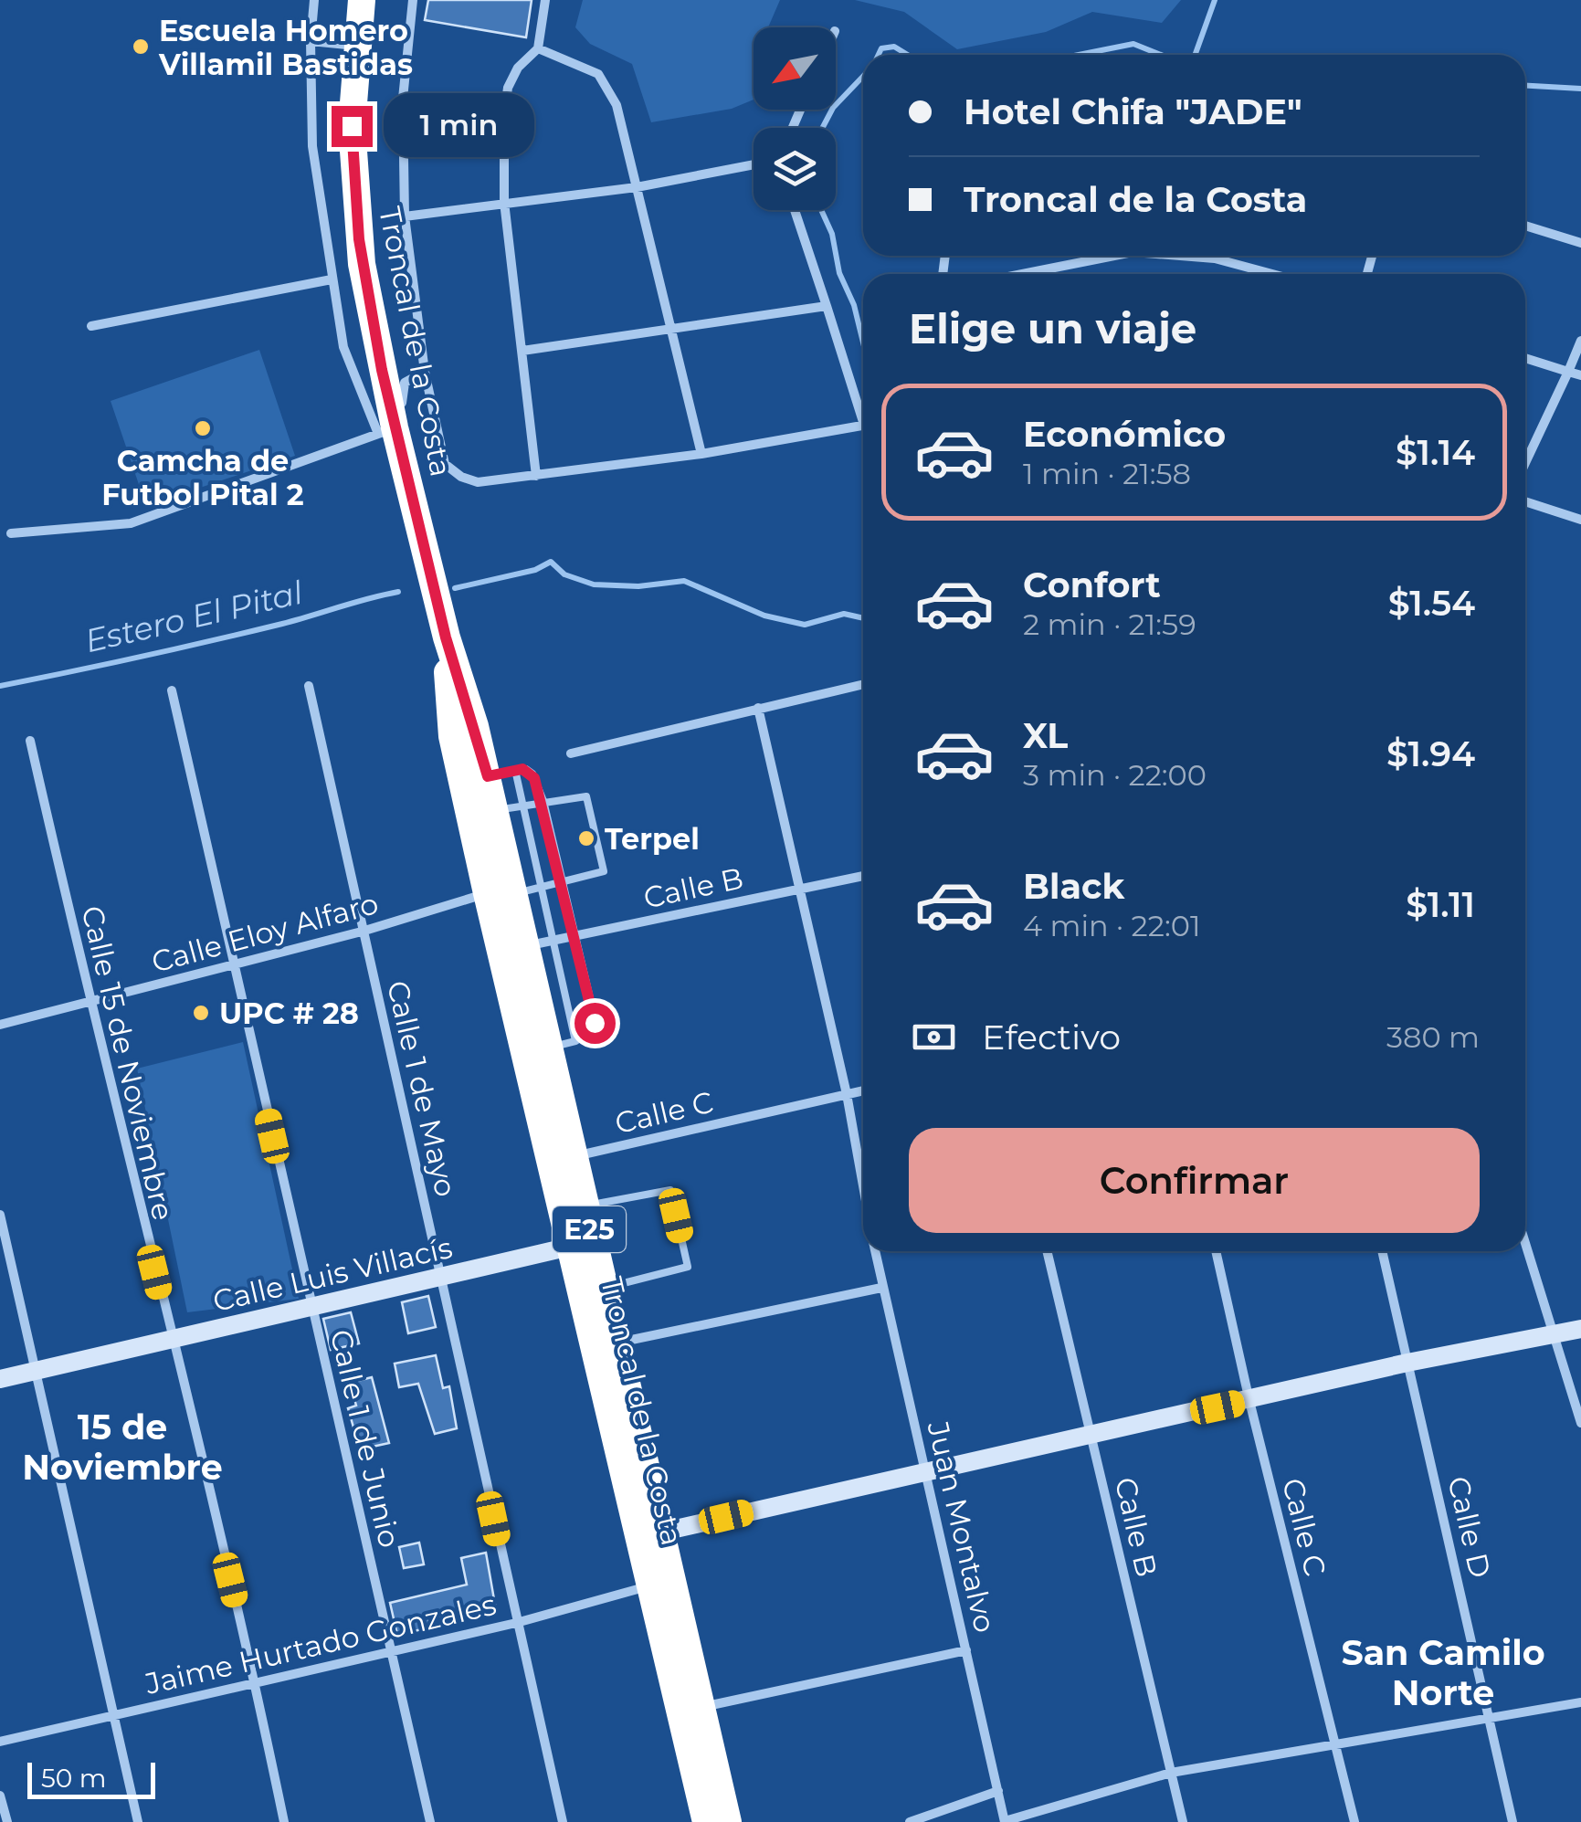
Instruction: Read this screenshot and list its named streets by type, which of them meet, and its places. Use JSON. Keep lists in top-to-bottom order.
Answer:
{
  "streets": {
    "highway": ["Troncal de la Costa", "E25"],
    "street": [
      "Calle B",
      "Calle Eloy Alfaro",
      "Calle 15 de Noviembre",
      "Calle 1 de Mayo",
      "Calle C",
      "Calle Luis Villacís",
      "Calle 1 de Junio",
      "Juan Montalvo",
      "Calle D",
      "Jaime Hurtado Gonzales"
    ]
  },
  "crossings": [
    ["Troncal de la Costa", "Calle B"],
    ["Troncal de la Costa", "Calle Eloy Alfaro"],
    ["Troncal de la Costa", "Calle C"],
    ["Troncal de la Costa", "Calle Luis Villacís"],
    ["Troncal de la Costa", "Jaime Hurtado Gonzales"],
    ["Calle B", "Juan Montalvo"],
    ["Calle Eloy Alfaro", "Calle 15 de Noviembre"],
    ["Calle Eloy Alfaro", "Calle 1 de Mayo"],
    ["Calle Eloy Alfaro", "Calle 1 de Junio"],
    ["Calle 15 de Noviembre", "Calle Luis Villacís"],
    ["Calle 15 de Noviembre", "Jaime Hurtado Gonzales"],
    ["Calle 1 de Mayo", "Calle Luis Villacís"],
    ["Calle 1 de Mayo", "Jaime Hurtado Gonzales"],
    ["Calle C", "Juan Montalvo"],
    ["Calle Luis Villacís", "Calle 1 de Junio"],
    ["Calle 1 de Junio", "Jaime Hurtado Gonzales"]
  ],
  "districts": ["15 de Noviembre", "San Camilo Norte"],
  "water": ["Estero El Pital"],
  "places": [
    "Escuela Homero Villamil Bastidas",
    "Camcha de Futbol Pital 2",
    "Terpel",
    "UPC # 28"
  ],
  "scale_bar": "50 m",
  "north": "bottom left",
  "page": {
    "banner": ["Hotel Chifa \"JADE\"", "Troncal de la Costa"],
    "bubble": "1 min",
    "heading": "Elige un viaje",
    "list": [
      {
        "name": "Económico",
        "note": "1 min · 21:58",
        "value": "$1.14"
      },
      {
        "name": "Confort",
        "note": "2 min · 21:59",
        "value": "$1.54"
      },
      {
        "name": "XL",
        "note": "3 min · 22:00",
        "value": "$1.94"
      },
      {
        "name": "Black",
        "note": "4 min · 22:01",
        "value": "$1.11"
      }
    ],
    "pay": ["Efectivo", "380 m"],
    "buttons": "Confirmar",
    "scale": "50 m"
  }
}
